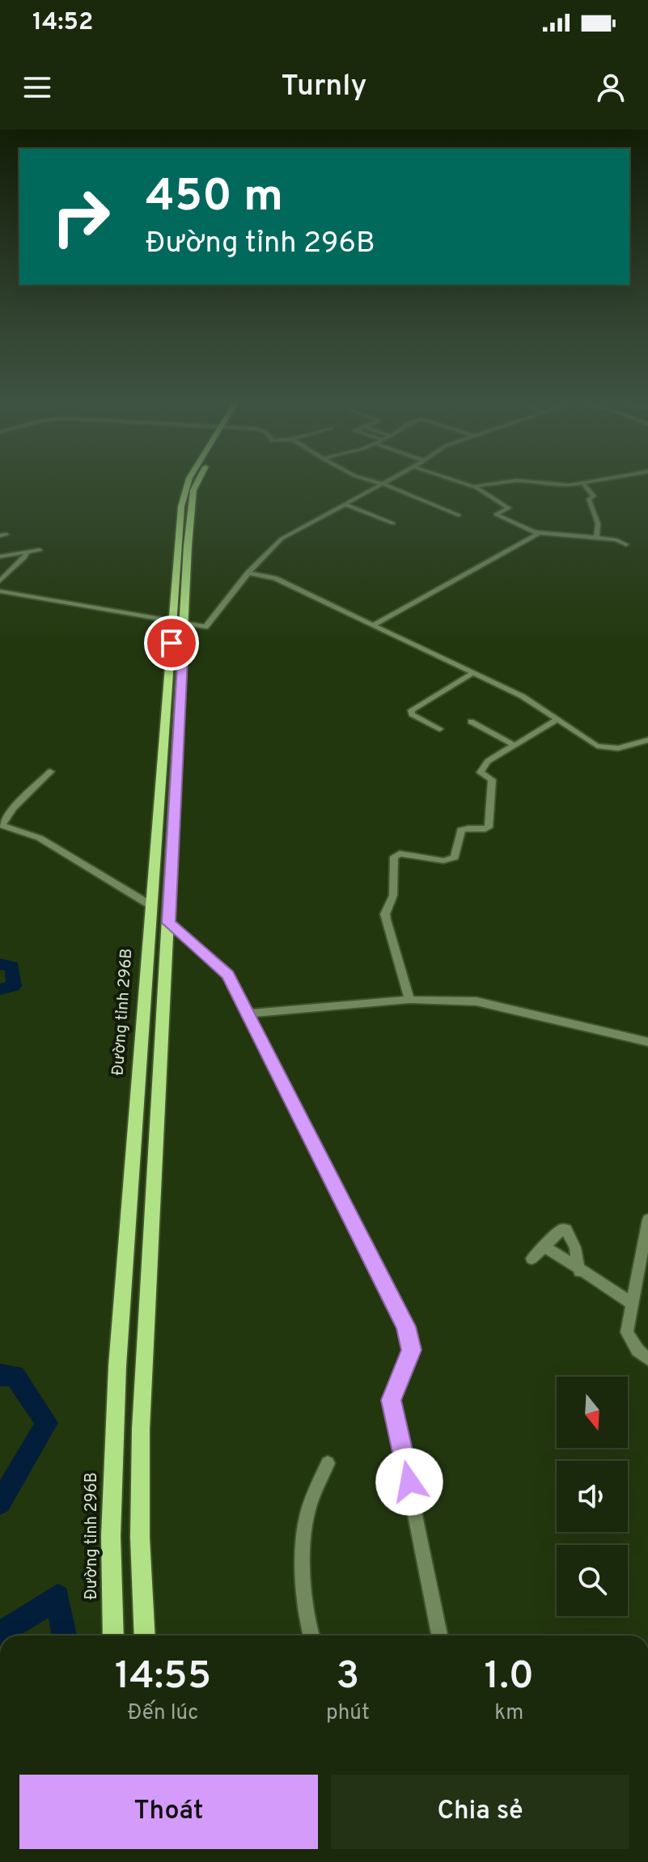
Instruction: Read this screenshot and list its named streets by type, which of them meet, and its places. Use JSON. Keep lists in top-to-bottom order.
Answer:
{
  "streets": {
    "main road": ["Đường tỉnh 296B"]
  },
  "north": "bottom",
  "page": {
    "status": "14:52",
    "header": "Turnly",
    "turn": ["450 m", "Đường tỉnh 296B"],
    "eta": [
      "14:55",
      "Đến lúc",
      "3",
      "phút",
      "1.0",
      "km"
    ],
    "buttons": ["Thoát", "Chia sẻ"]
  }
}
